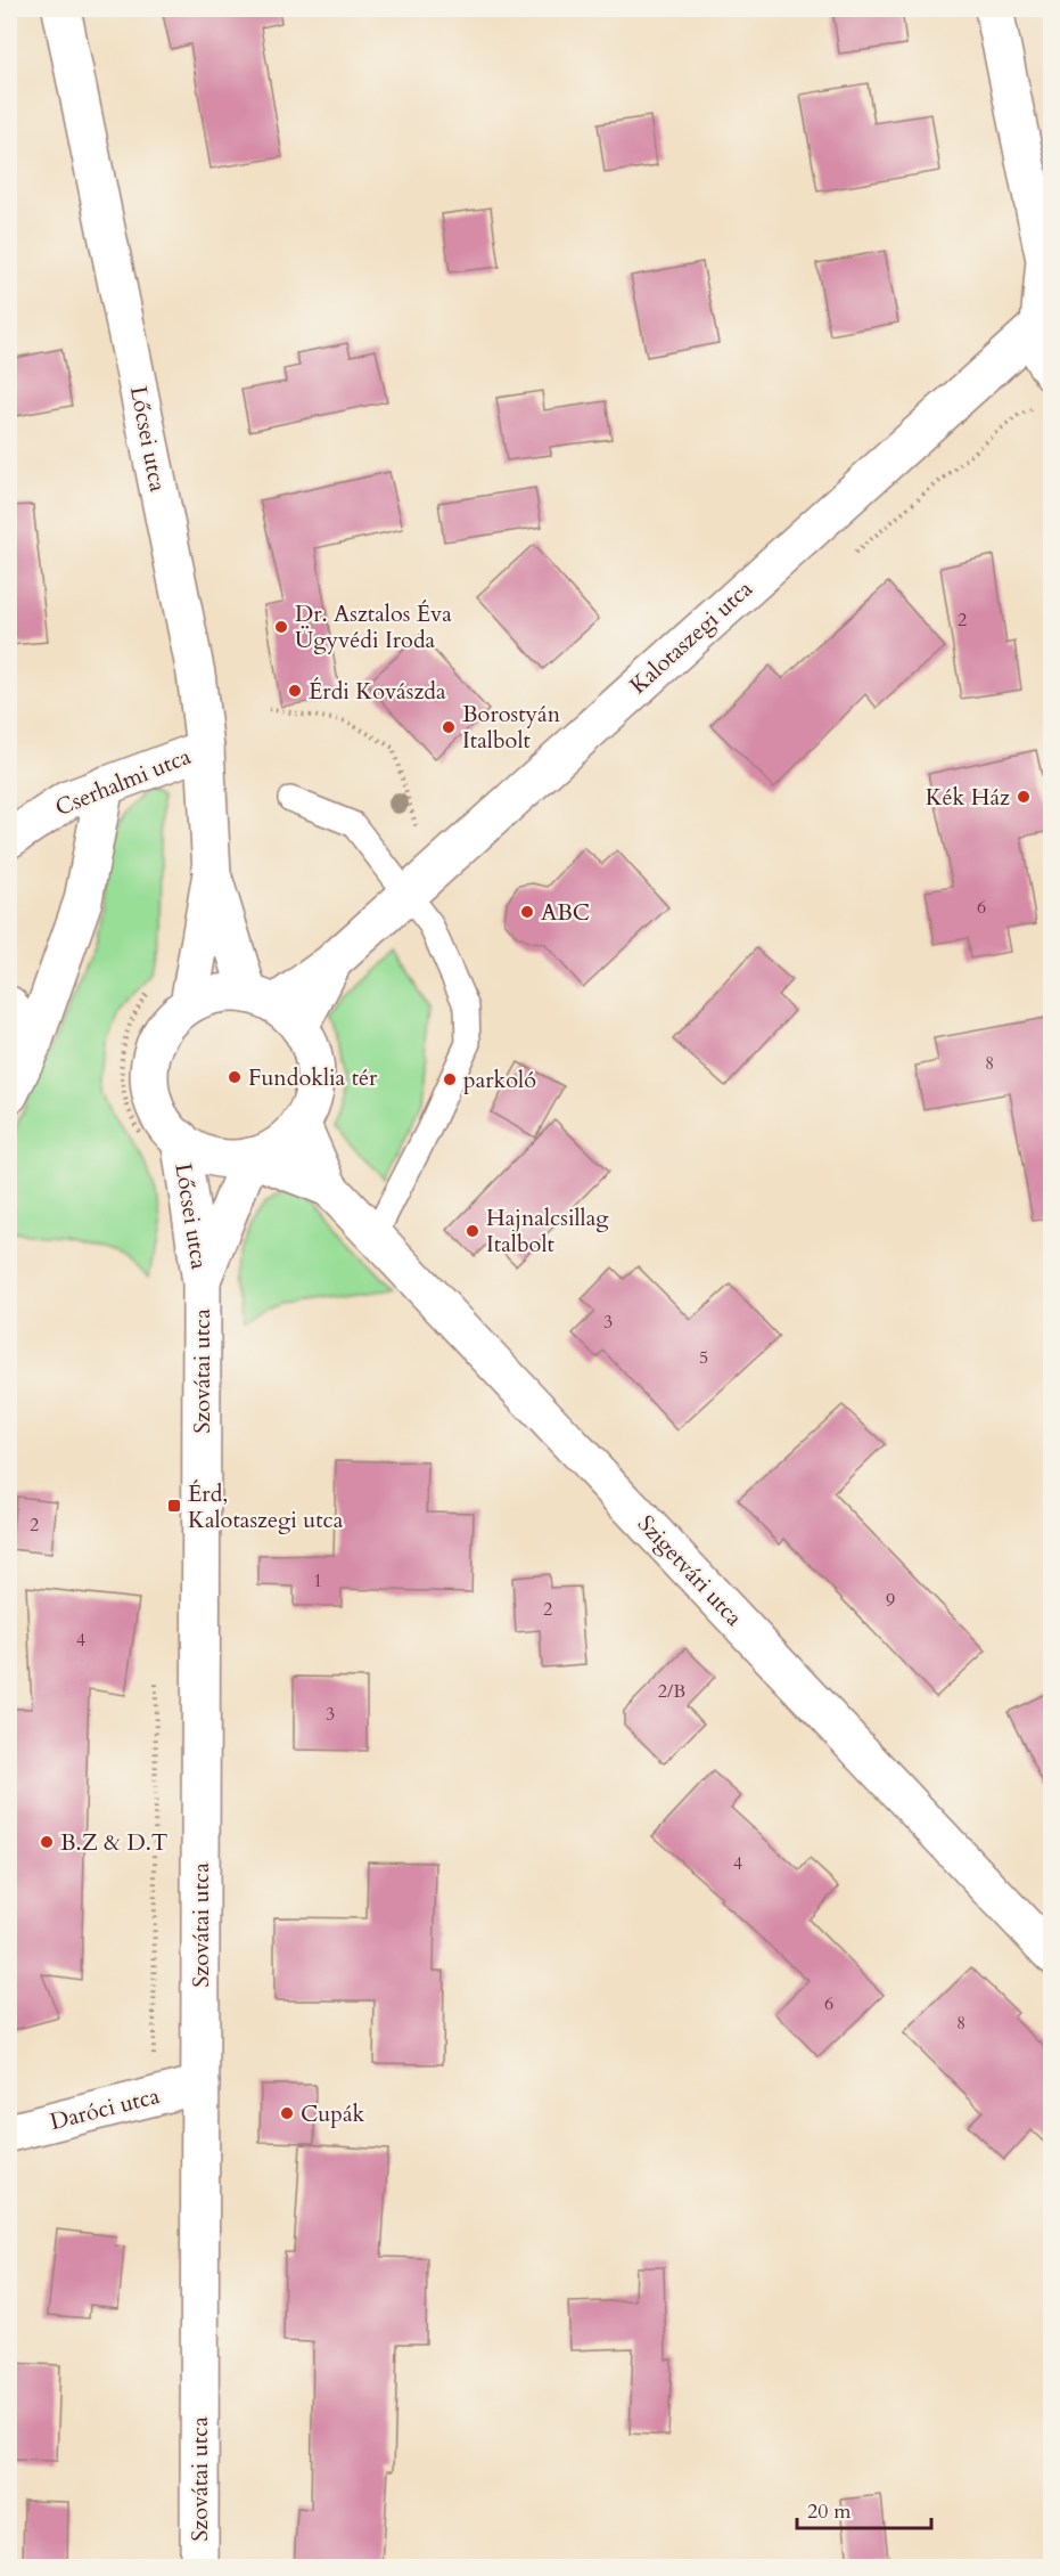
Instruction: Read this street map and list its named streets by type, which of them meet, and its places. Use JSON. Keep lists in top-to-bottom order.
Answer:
{
  "streets": {
    "street": [
      "Lőcsei utca",
      "Kalotaszegi utca",
      "Cserhalmi utca",
      "Szovátai utca",
      "Szigetvári utca",
      "Daróci utca"
    ]
  },
  "crossings": [
    ["Lőcsei utca", "Kalotaszegi utca"],
    ["Lőcsei utca", "Cserhalmi utca"],
    ["Lőcsei utca", "Szovátai utca"],
    ["Lőcsei utca", "Szigetvári utca"],
    ["Kalotaszegi utca", "Szigetvári utca"],
    ["Szovátai utca", "Daróci utca"]
  ],
  "places": {
    "other": [
      "Dr. Asztalos Éva Ügyvédi Iroda",
      "Érdi Kovászda",
      "Borostyán Italbolt",
      "Kék Ház",
      "ABC",
      "Fundoklia tér",
      "parkoló",
      "Hajnalcsillag Italbolt",
      "B.Z & D.T",
      "Cupák"
    ],
    "transit": ["Érd, Kalotaszegi utca"]
  },
  "house_numbers": [
    "2",
    "6",
    "8",
    "3",
    "5",
    "2",
    "1",
    "9",
    "2",
    "4",
    "2/B",
    "3",
    "4",
    "6",
    "8"
  ],
  "scale_bar": "20 m"
}
